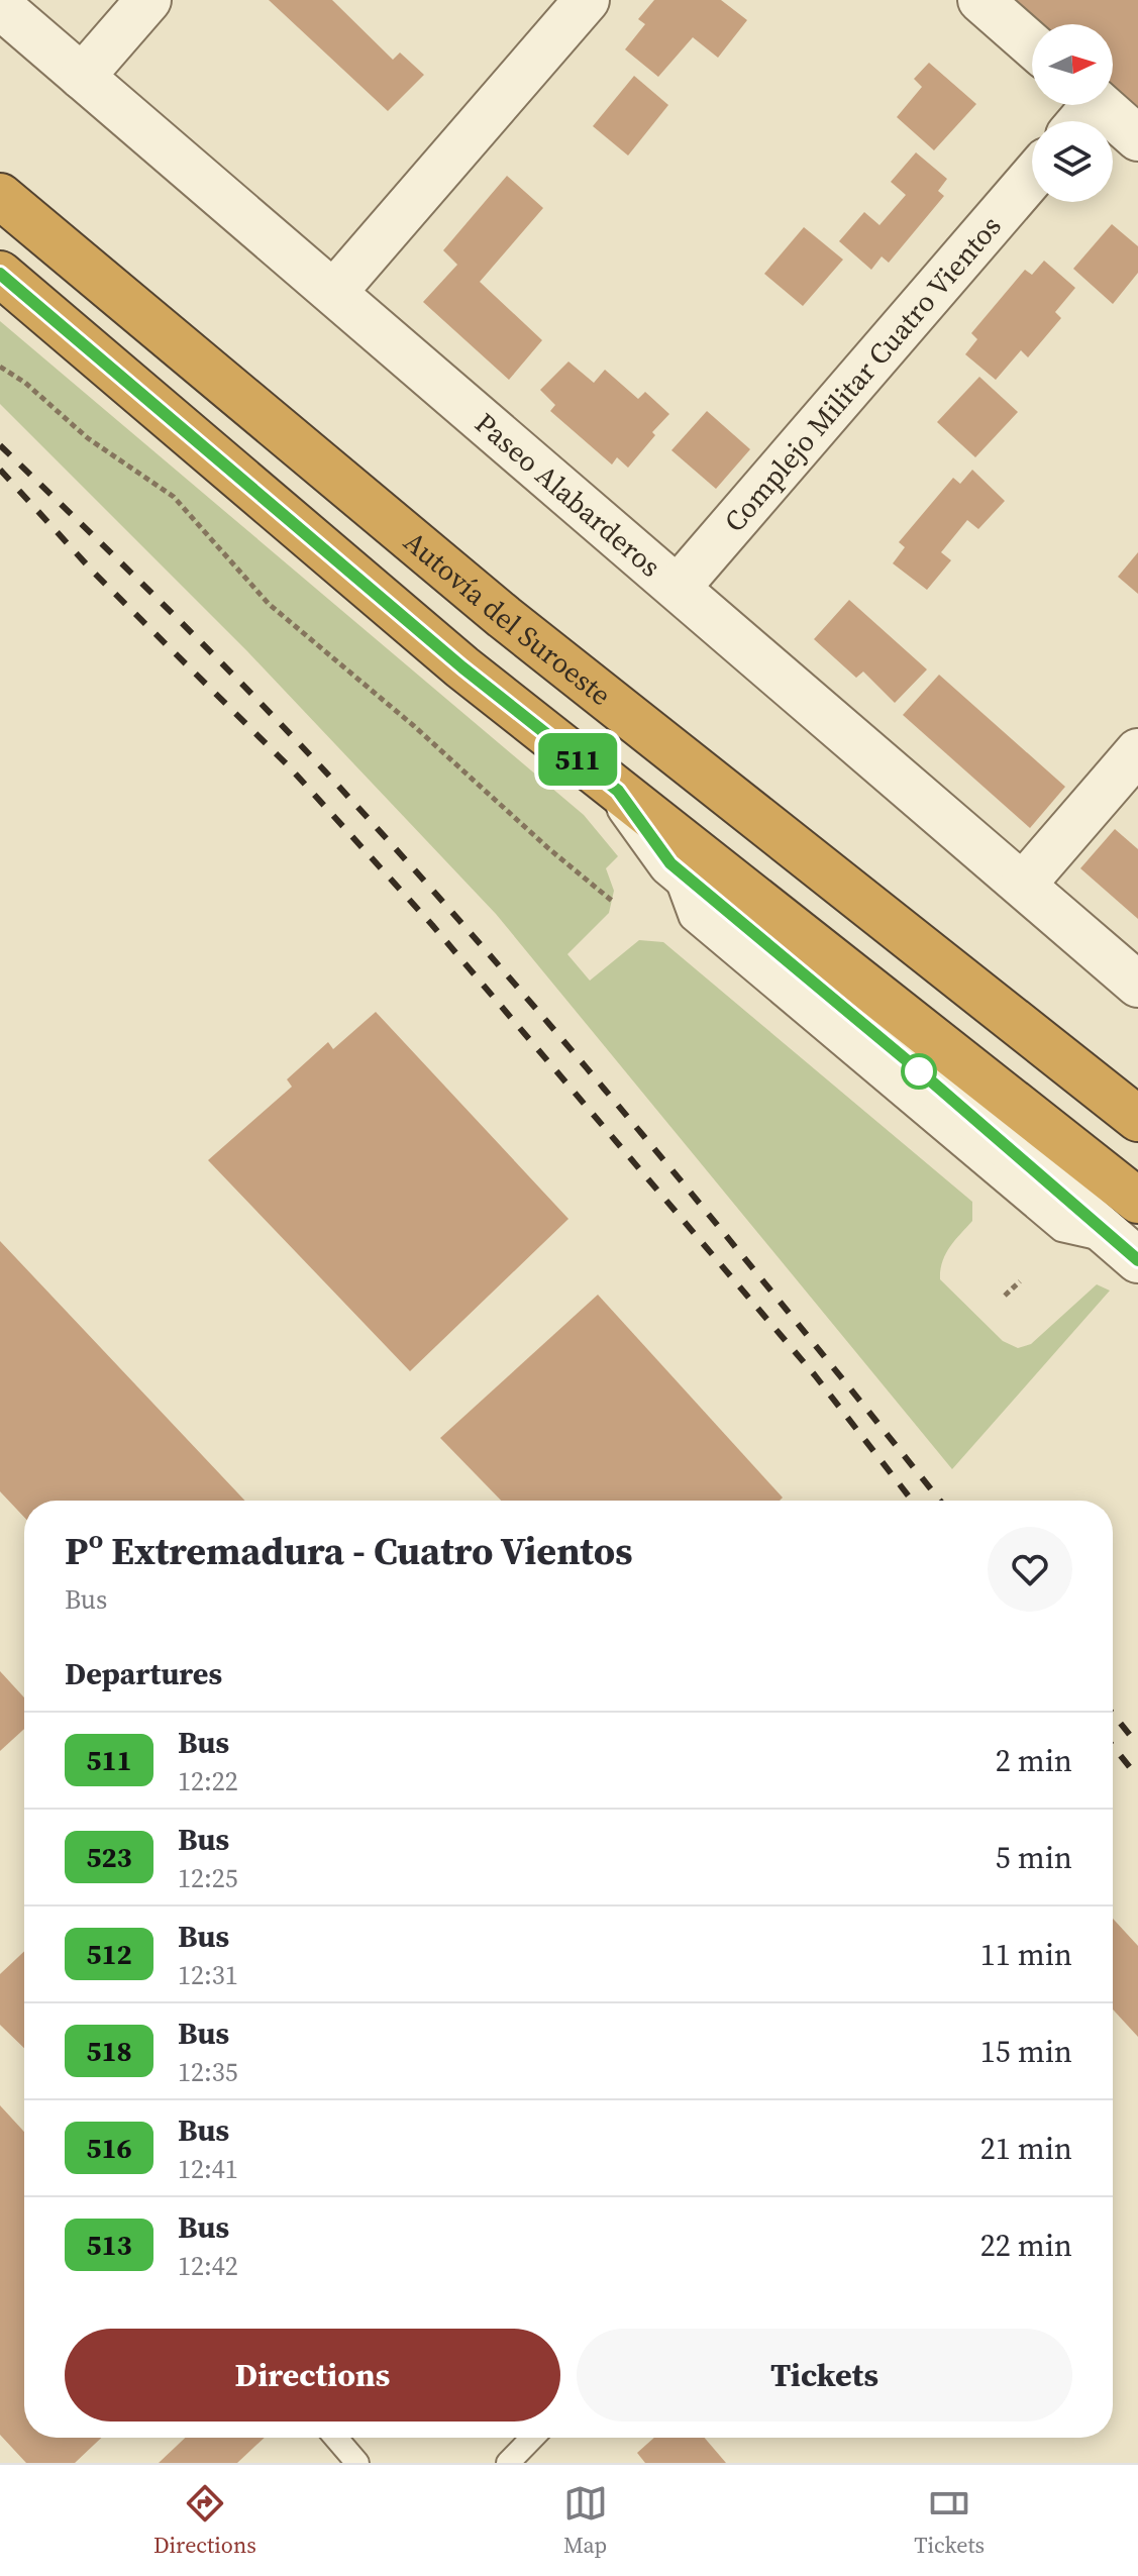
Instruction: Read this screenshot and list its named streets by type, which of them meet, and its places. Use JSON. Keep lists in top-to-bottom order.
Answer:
{
  "streets": {
    "highway": ["Autovía del Suroeste"],
    "street": ["Complejo Militar Cuatro Vientos", "Paseo Alabarderos"]
  },
  "crossings": [
    ["Complejo Militar Cuatro Vientos", "Paseo Alabarderos"]
  ],
  "lines": ["bus line 511"],
  "north": "right",
  "page": {
    "on_map": "511",
    "heading": [
      ["Pº Extremadura - Cuatro Vientos", "Bus"],
      "Departures"
    ],
    "list": [
      {
        "mark": "511",
        "name": "Bus",
        "note": "12:22",
        "value": "2 min"
      },
      {
        "mark": "523",
        "name": "Bus",
        "note": "12:25",
        "value": "5 min"
      },
      {
        "mark": "512",
        "name": "Bus",
        "note": "12:31",
        "value": "11 min"
      },
      {
        "mark": "518",
        "name": "Bus",
        "note": "12:35",
        "value": "15 min"
      },
      {
        "mark": "516",
        "name": "Bus",
        "note": "12:41",
        "value": "21 min"
      },
      {
        "mark": "513",
        "name": "Bus",
        "note": "12:42",
        "value": "22 min"
      }
    ],
    "buttons": ["Directions", "Tickets"],
    "tabs": ["Directions", "Map", "Tickets"]
  }
}
